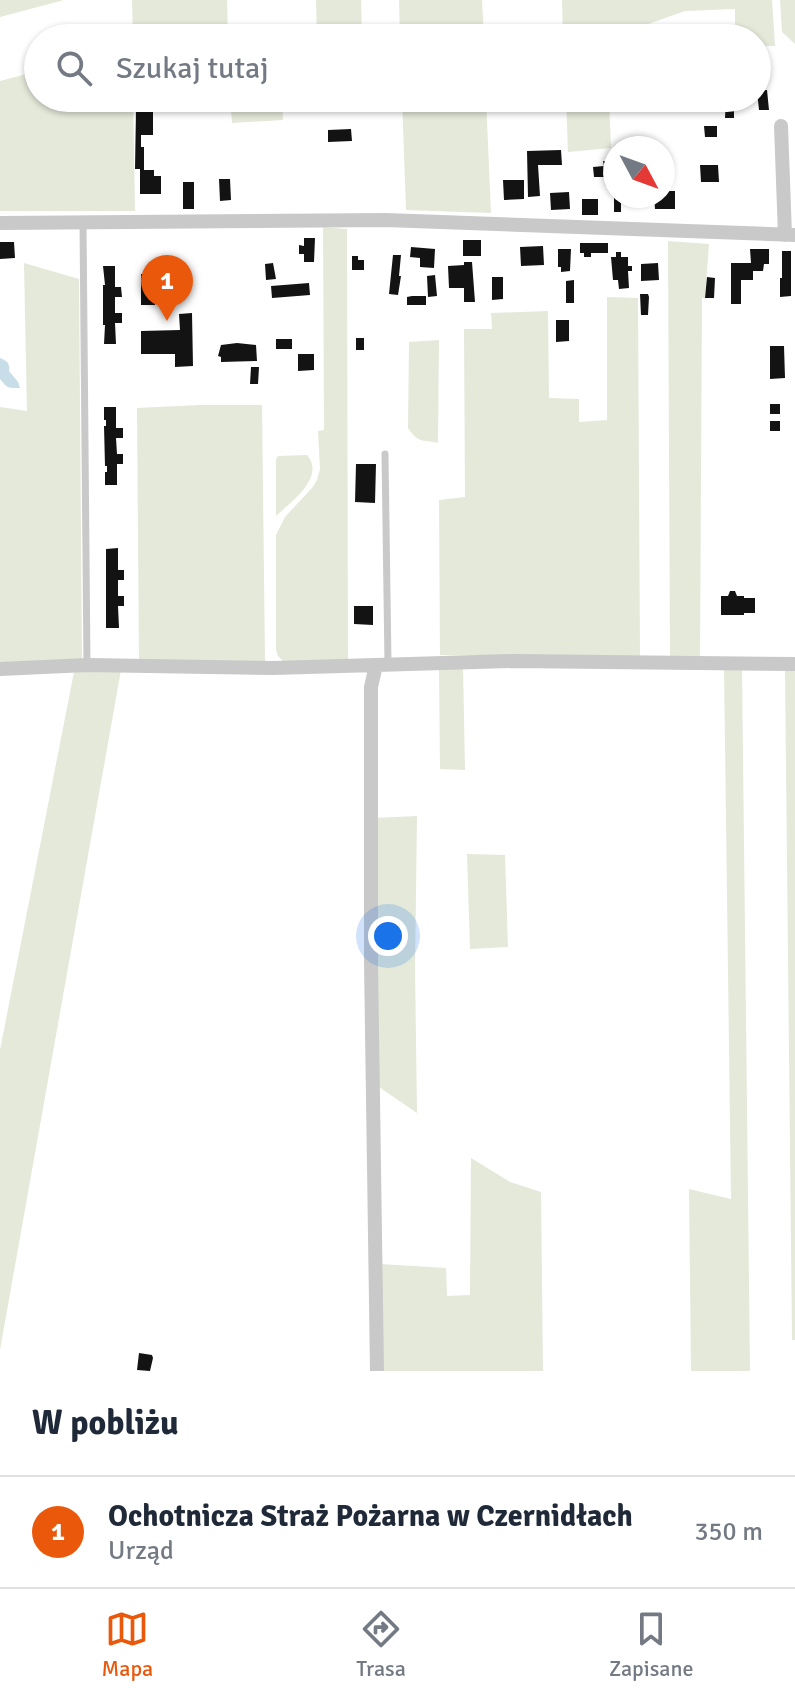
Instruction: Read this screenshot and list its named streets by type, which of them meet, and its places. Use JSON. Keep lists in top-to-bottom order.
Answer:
{
  "north": "bottom right",
  "page": {
    "search": "Szukaj tutaj",
    "pins": "1",
    "heading": "W pobliżu",
    "list": [
      {
        "mark": "1",
        "name": "Ochotnicza Straż Pożarna w Czernidłach",
        "note": "Urząd",
        "value": "350 m"
      }
    ],
    "nav": ["Mapa", "Trasa", "Zapisane"]
  }
}
